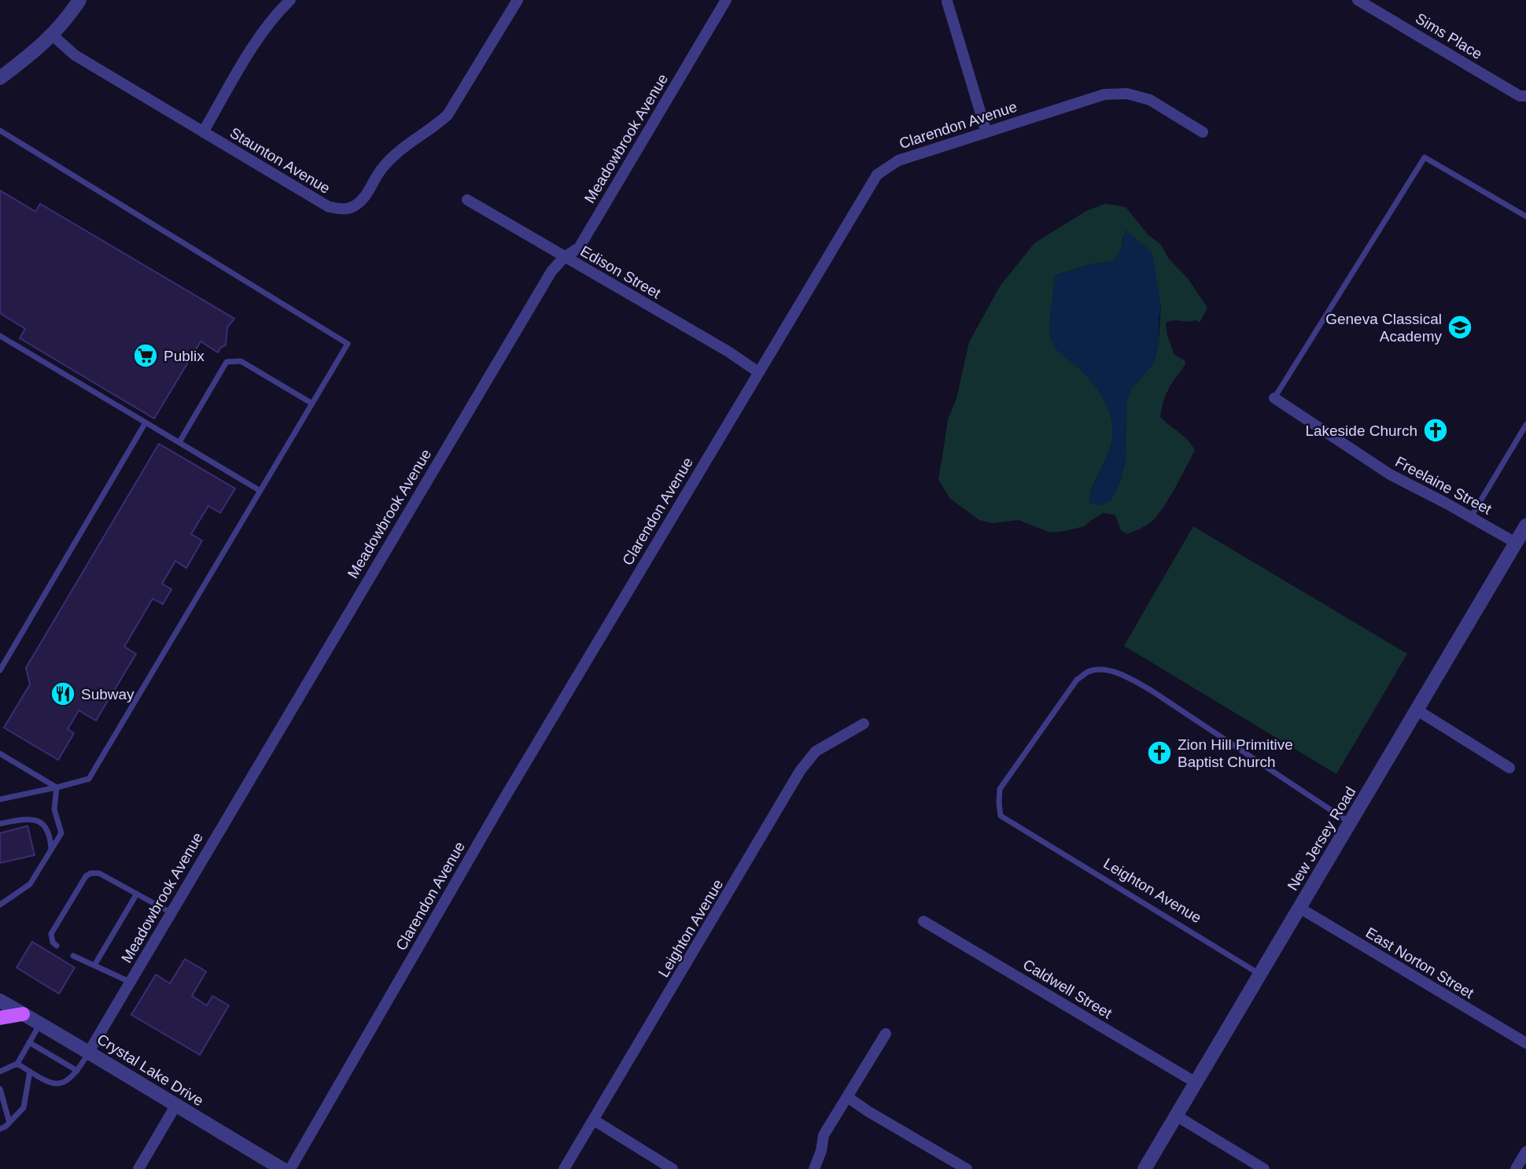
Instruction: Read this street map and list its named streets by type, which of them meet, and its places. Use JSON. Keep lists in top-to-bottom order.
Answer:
{
  "streets": {
    "street": [
      "Sims Place",
      "Clarendon Avenue",
      "Meadowbrook Avenue",
      "Staunton Avenue",
      "Edison Street",
      "Freelaine Street",
      "New Jersey Road",
      "Leighton Avenue",
      "East Norton Street",
      "Caldwell Street",
      "Crystal Lake Drive"
    ]
  },
  "crossings": [
    ["Clarendon Avenue", "Edison Street"],
    ["Meadowbrook Avenue", "Edison Street"],
    ["Meadowbrook Avenue", "Crystal Lake Drive"],
    ["Freelaine Street", "New Jersey Road"],
    ["New Jersey Road", "Leighton Avenue"],
    ["New Jersey Road", "East Norton Street"],
    ["New Jersey Road", "Caldwell Street"]
  ],
  "places": {
    "school or university": ["Geneva Classical Academy"],
    "supermarket": ["Publix"],
    "church": ["Lakeside Church", "Zion Hill Primitive Baptist Church"],
    "restaurant": ["Subway"]
  }
}
